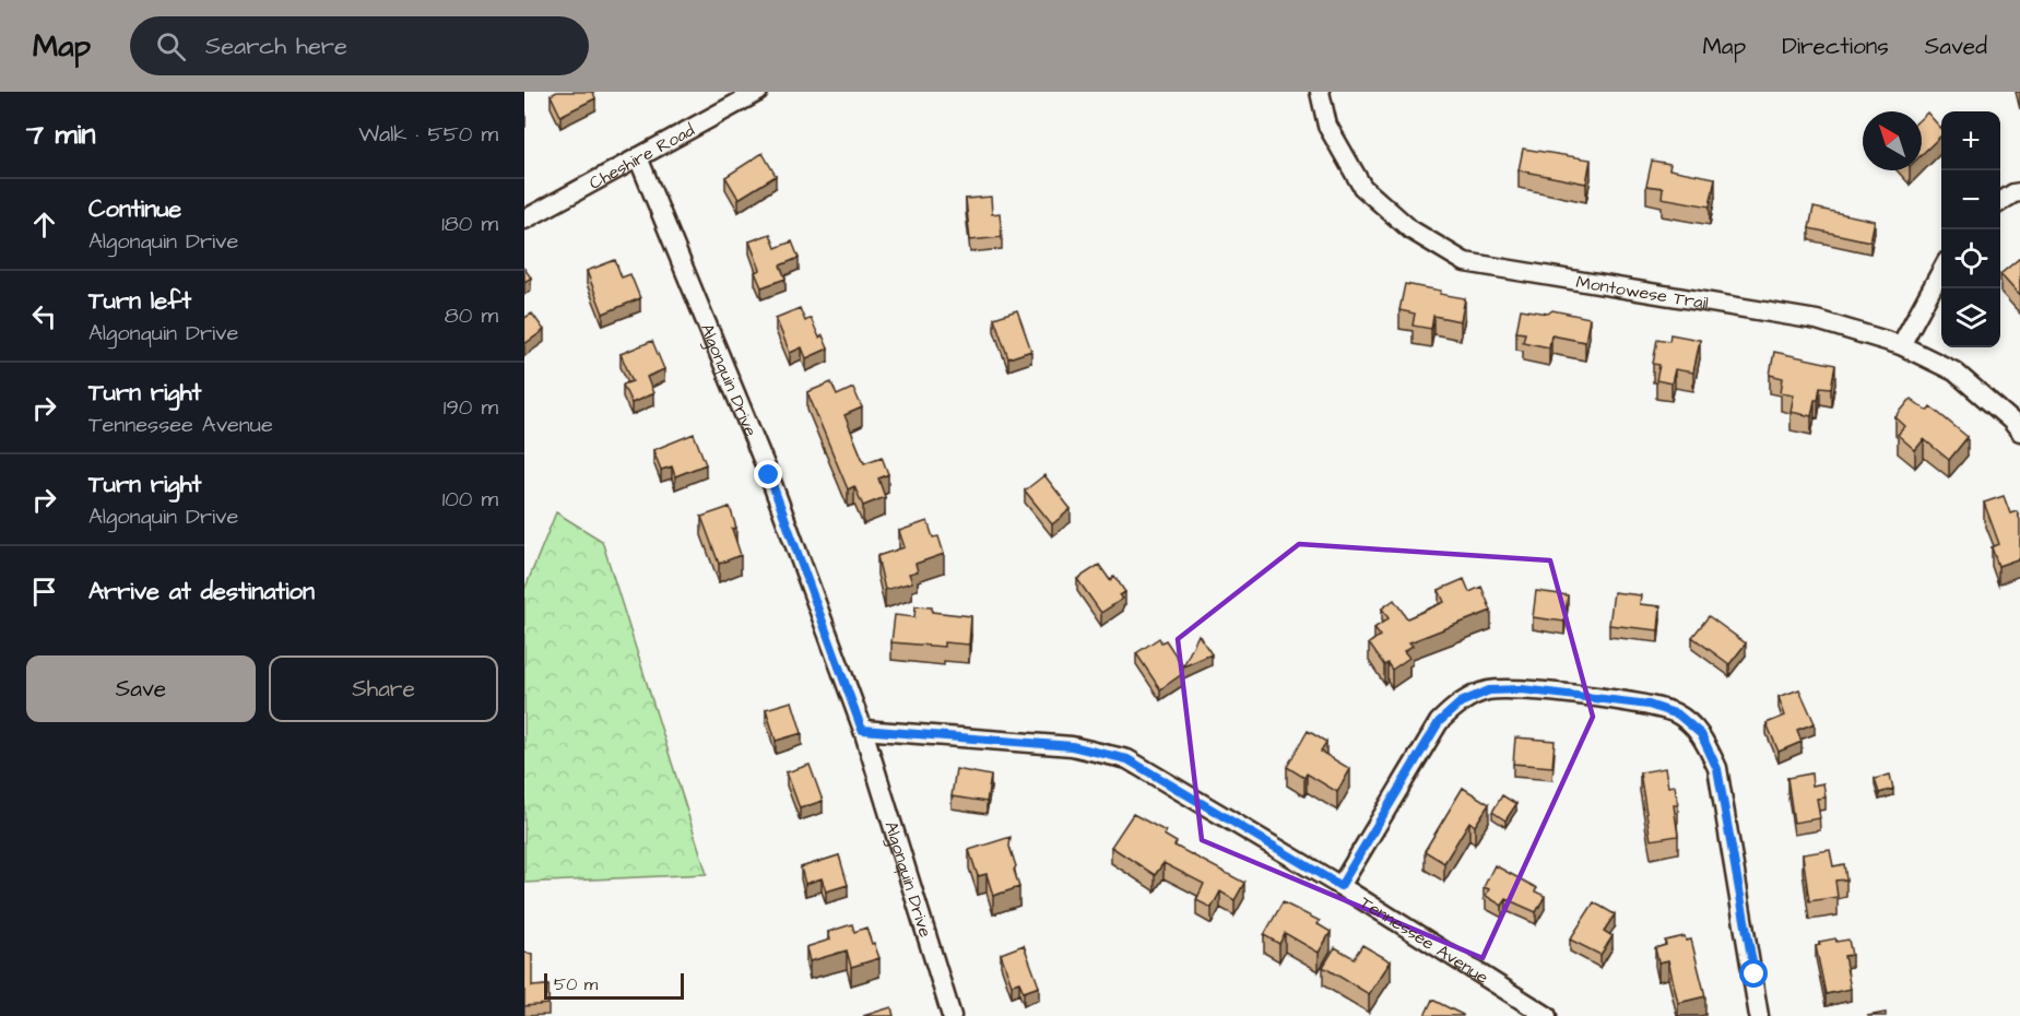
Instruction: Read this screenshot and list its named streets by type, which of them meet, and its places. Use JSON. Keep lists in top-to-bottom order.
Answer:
{
  "streets": {
    "street": [
      "Cheshire Road",
      "Montowese Trail",
      "Algonquin Drive",
      "Tennessee Avenue"
    ]
  },
  "crossings": [
    ["Cheshire Road", "Algonquin Drive"],
    ["Algonquin Drive", "Tennessee Avenue"]
  ],
  "scale_bar": "50 m",
  "north": "top left",
  "page": {
    "header": "Map",
    "search": "Search here",
    "nav": ["Map", "Directions", "Saved"],
    "heading": ["7 min", "Walk · 550 m"],
    "map_buttons": ["+", "−"],
    "list": [
      ["Continue", "Algonquin Drive", "180 m"],
      ["Turn left", "Algonquin Drive", "80 m"],
      ["Turn right", "Tennessee Avenue", "190 m"],
      ["Turn right", "Algonquin Drive", "100 m"],
      "Arrive at destination"
    ],
    "buttons": ["Save", "Share"],
    "scale": "50 m"
  }
}
